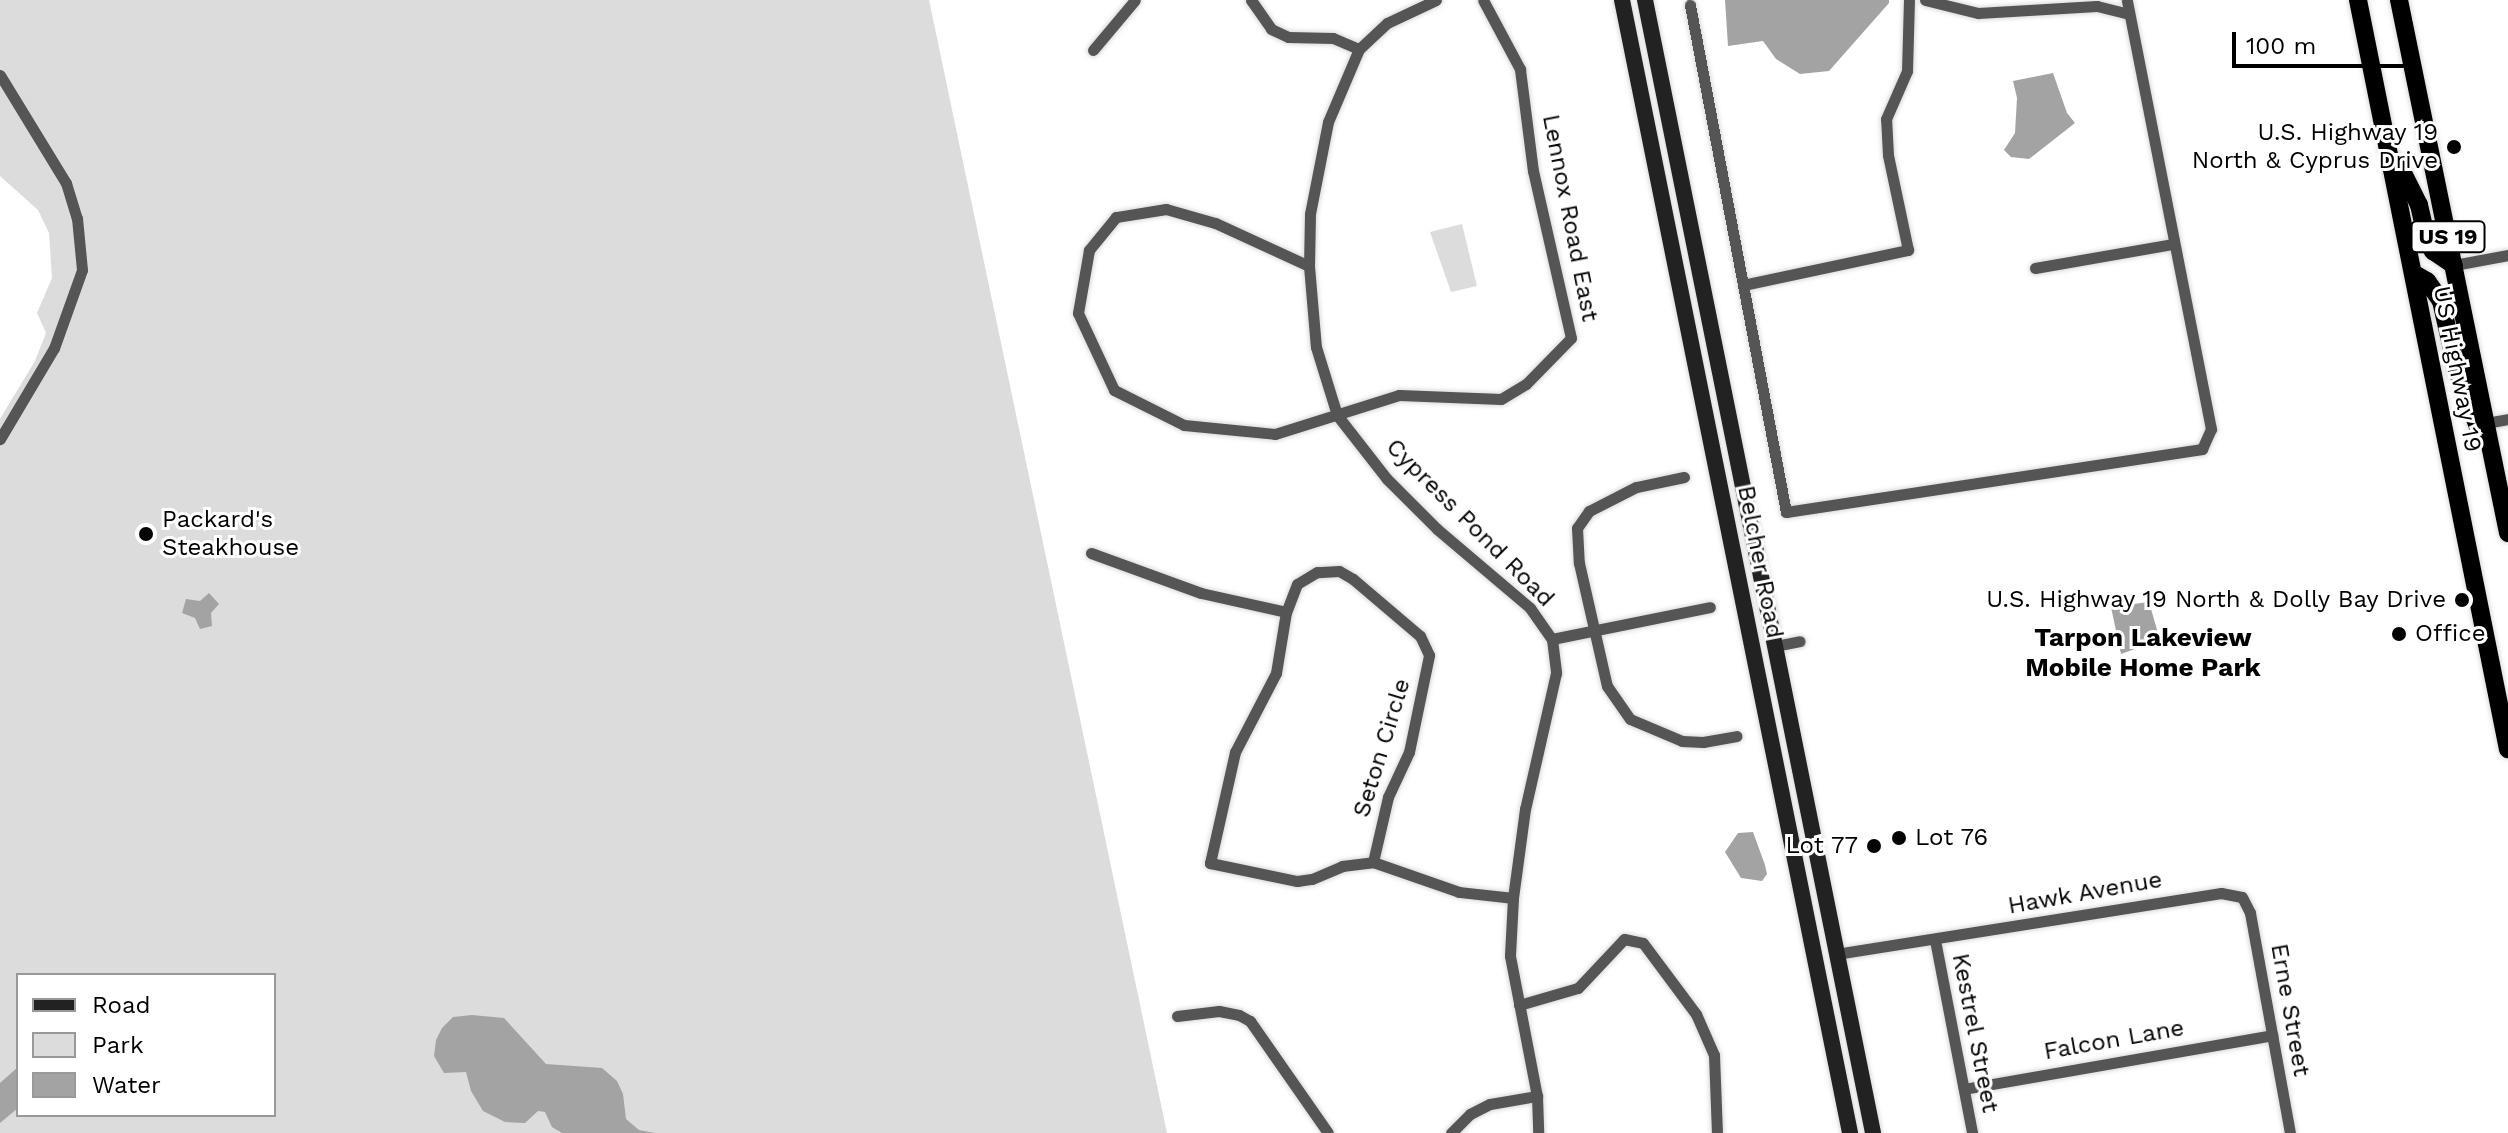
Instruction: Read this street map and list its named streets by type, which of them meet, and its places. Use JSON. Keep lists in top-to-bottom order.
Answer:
{
  "streets": {
    "highway": ["US 19", "US Highway 19"],
    "main road": ["Belcher Road"],
    "street": [
      "Lennox Road East",
      "Cypress Pond Road",
      "Seton Circle",
      "Hawk Avenue",
      "Erne Street",
      "Kestrel Street",
      "Falcon Lane"
    ]
  },
  "crossings": [
    ["Lennox Road East", "Cypress Pond Road"],
    ["Belcher Road", "Hawk Avenue"],
    ["Hawk Avenue", "Erne Street"],
    ["Hawk Avenue", "Kestrel Street"],
    ["Erne Street", "Falcon Lane"],
    ["Kestrel Street", "Falcon Lane"]
  ],
  "districts": ["Tarpon Lakeview Mobile Home Park"],
  "places": [
    "U.S. Highway 19 North & Cyprus Drive",
    "Packard's Steakhouse",
    "U.S. Highway 19 North & Dolly Bay Drive",
    "Office",
    "Lot 76",
    "Lot 77"
  ],
  "legend": ["Road", "Park", "Water"],
  "scale_bar": "100 m"
}
